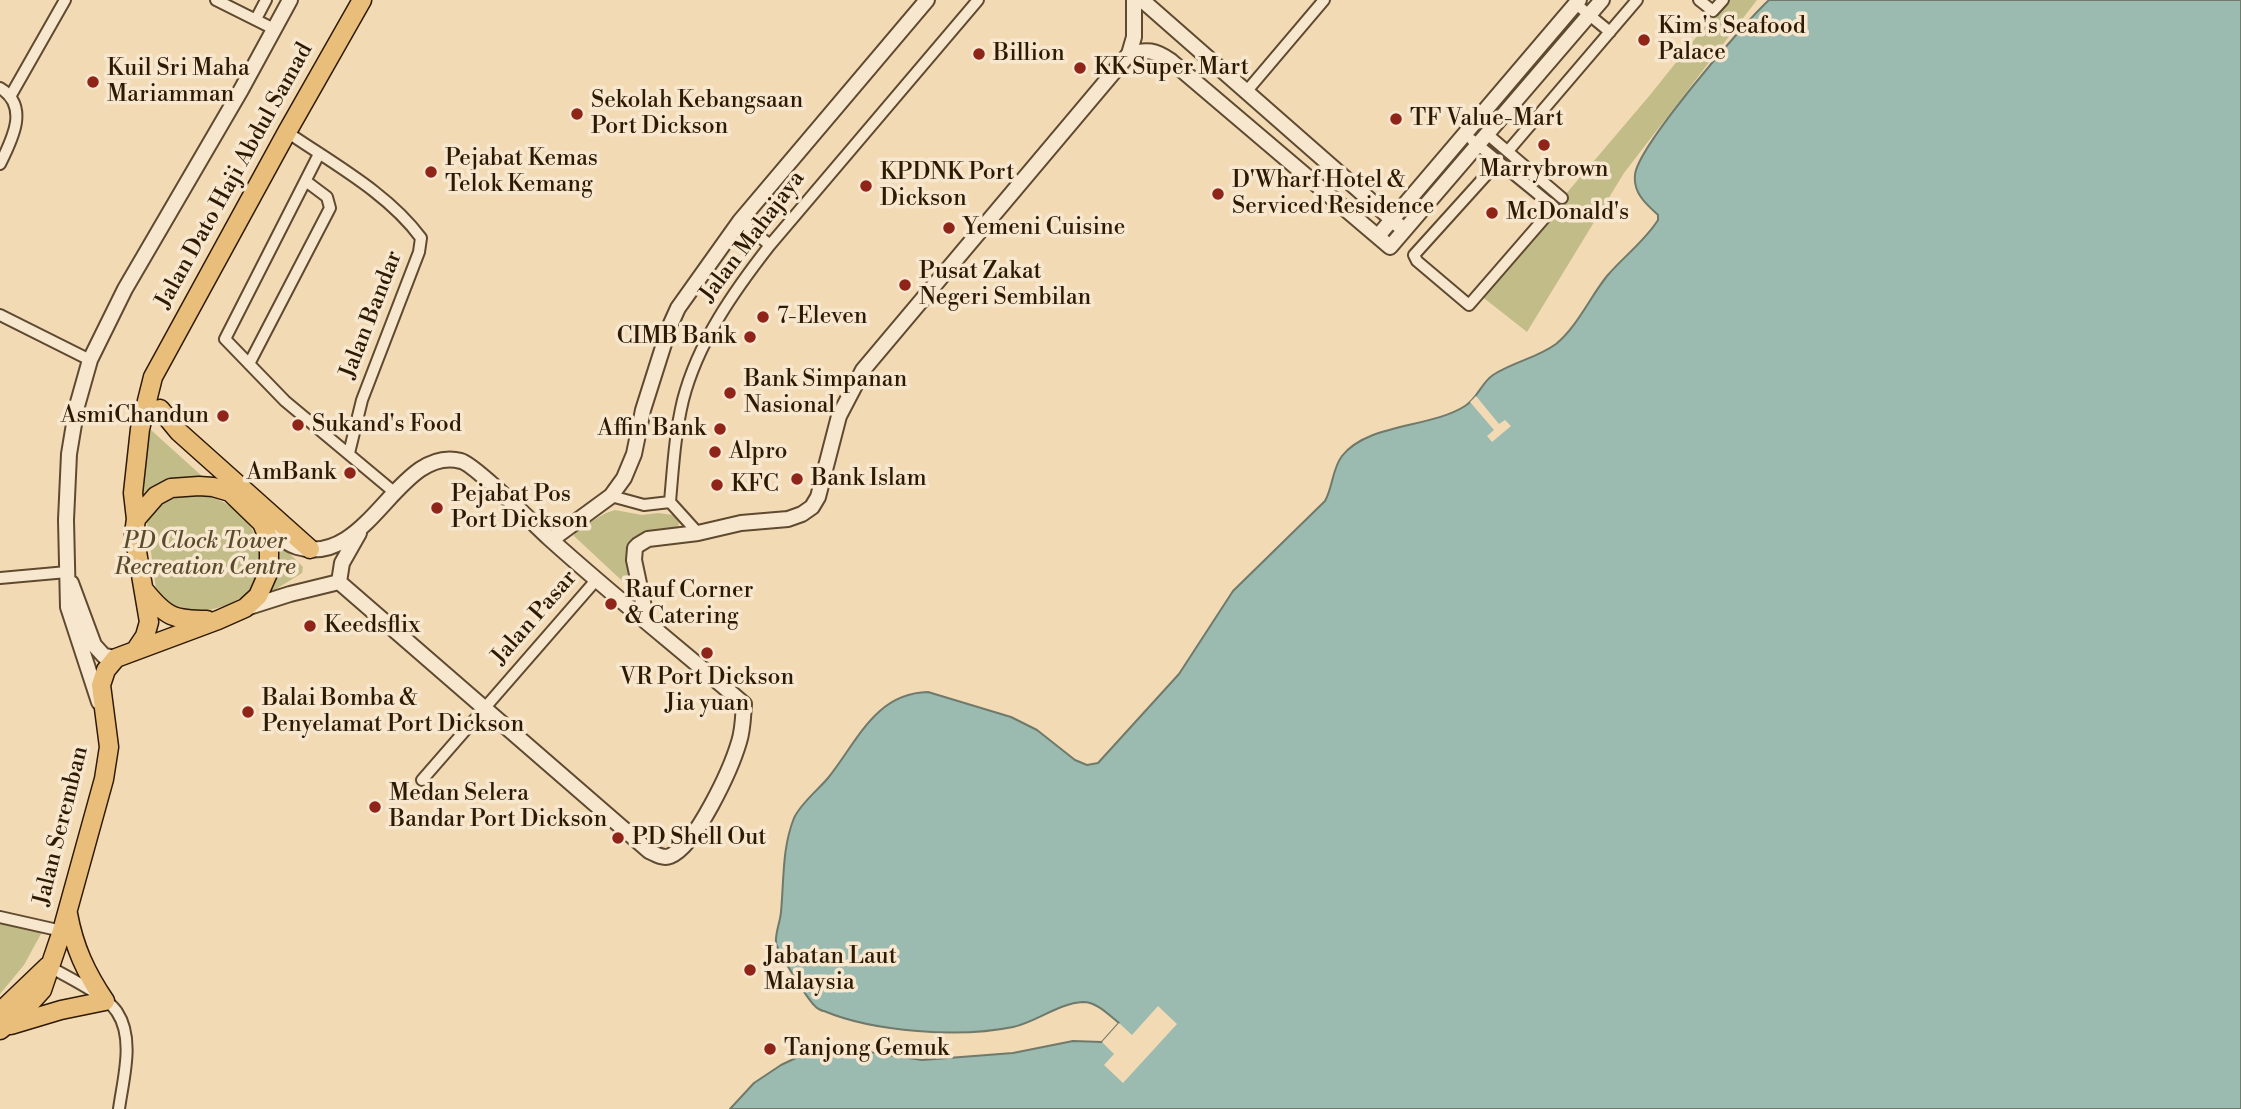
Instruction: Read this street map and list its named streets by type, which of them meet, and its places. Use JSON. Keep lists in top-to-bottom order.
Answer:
{
  "streets": {
    "main road": ["Jalan Dato Haji Abdul Samad", "Jalan Seremban"],
    "street": ["Jalan Mahajaya", "Jalan Bandar", "Jalan Pasar"]
  },
  "crossings": [
    ["Jalan Dato Haji Abdul Samad", "Jalan Bandar"]
  ],
  "parks": ["PD Clock Tower Recreation Centre"],
  "places": [
    "Kim's Seafood Palace",
    "Billion",
    "KK Super Mart",
    "Kuil Sri Maha Mariamman",
    "Sekolah Kebangsaan Port Dickson",
    "TF Value-Mart",
    "Marrybrown",
    "Pejabat Kemas Telok Kemang",
    "KPDNK Port Dickson",
    "D'Wharf Hotel & Serviced Residence",
    "McDonald's",
    "Yemeni Cuisine",
    "Pusat Zakat Negeri Sembilan",
    "7-Eleven",
    "CIMB Bank",
    "Bank Simpanan Nasional",
    "AsmiChandun",
    "Sukand's Food",
    "Affin Bank",
    "Alpro",
    "AmBank",
    "Bank Islam",
    "KFC",
    "Pejabat Pos Port Dickson",
    "Rauf Corner & Catering",
    "Keedsflix",
    "VR Port Dickson Jia yuan",
    "Balai Bomba & Penyelamat Port Dickson",
    "Medan Selera Bandar Port Dickson",
    "PD Shell Out",
    "Jabatan Laut Malaysia",
    "Tanjong Gemuk"
  ]
}
